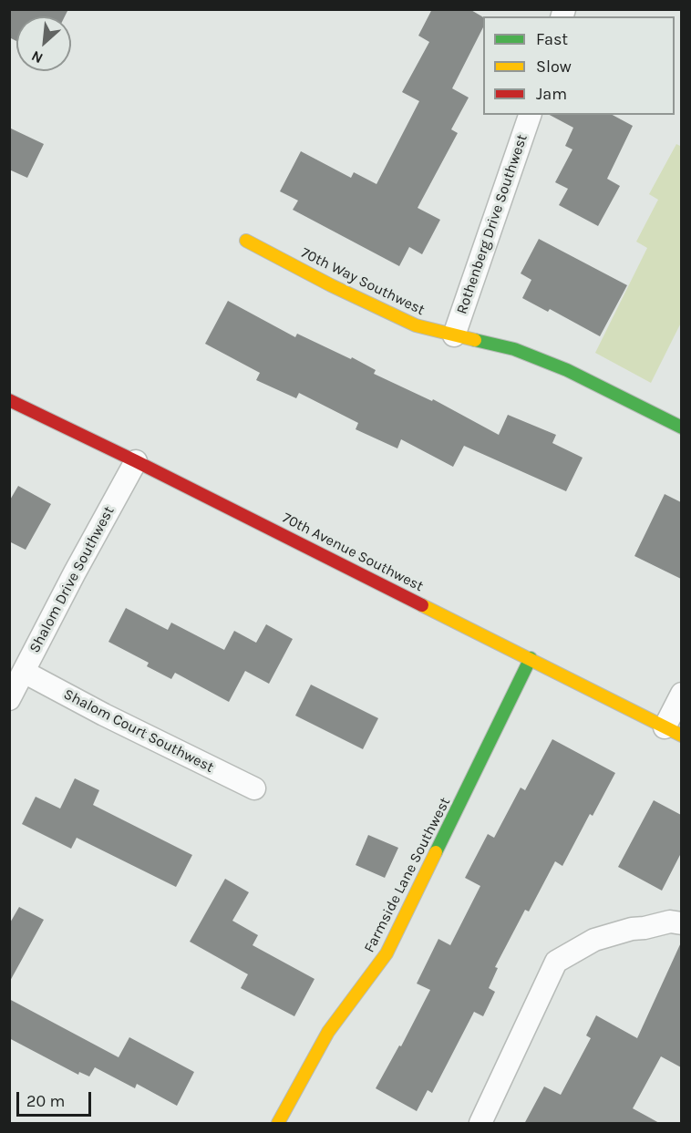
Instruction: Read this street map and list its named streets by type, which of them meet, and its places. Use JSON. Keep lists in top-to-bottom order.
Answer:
{
  "streets": {
    "street": [
      "Rothenberg Drive Southwest",
      "70th Way Southwest",
      "70th Avenue Southwest",
      "Shalom Drive Southwest",
      "Shalom Court Southwest",
      "Farmside Lane Southwest"
    ]
  },
  "crossings": [
    ["Rothenberg Drive Southwest", "70th Way Southwest"],
    ["70th Avenue Southwest", "Shalom Drive Southwest"],
    ["70th Avenue Southwest", "Farmside Lane Southwest"],
    ["Shalom Drive Southwest", "Shalom Court Southwest"]
  ],
  "legend": ["Fast", "Slow", "Jam"],
  "scale_bar": "20 m",
  "north": "bottom left"
}
